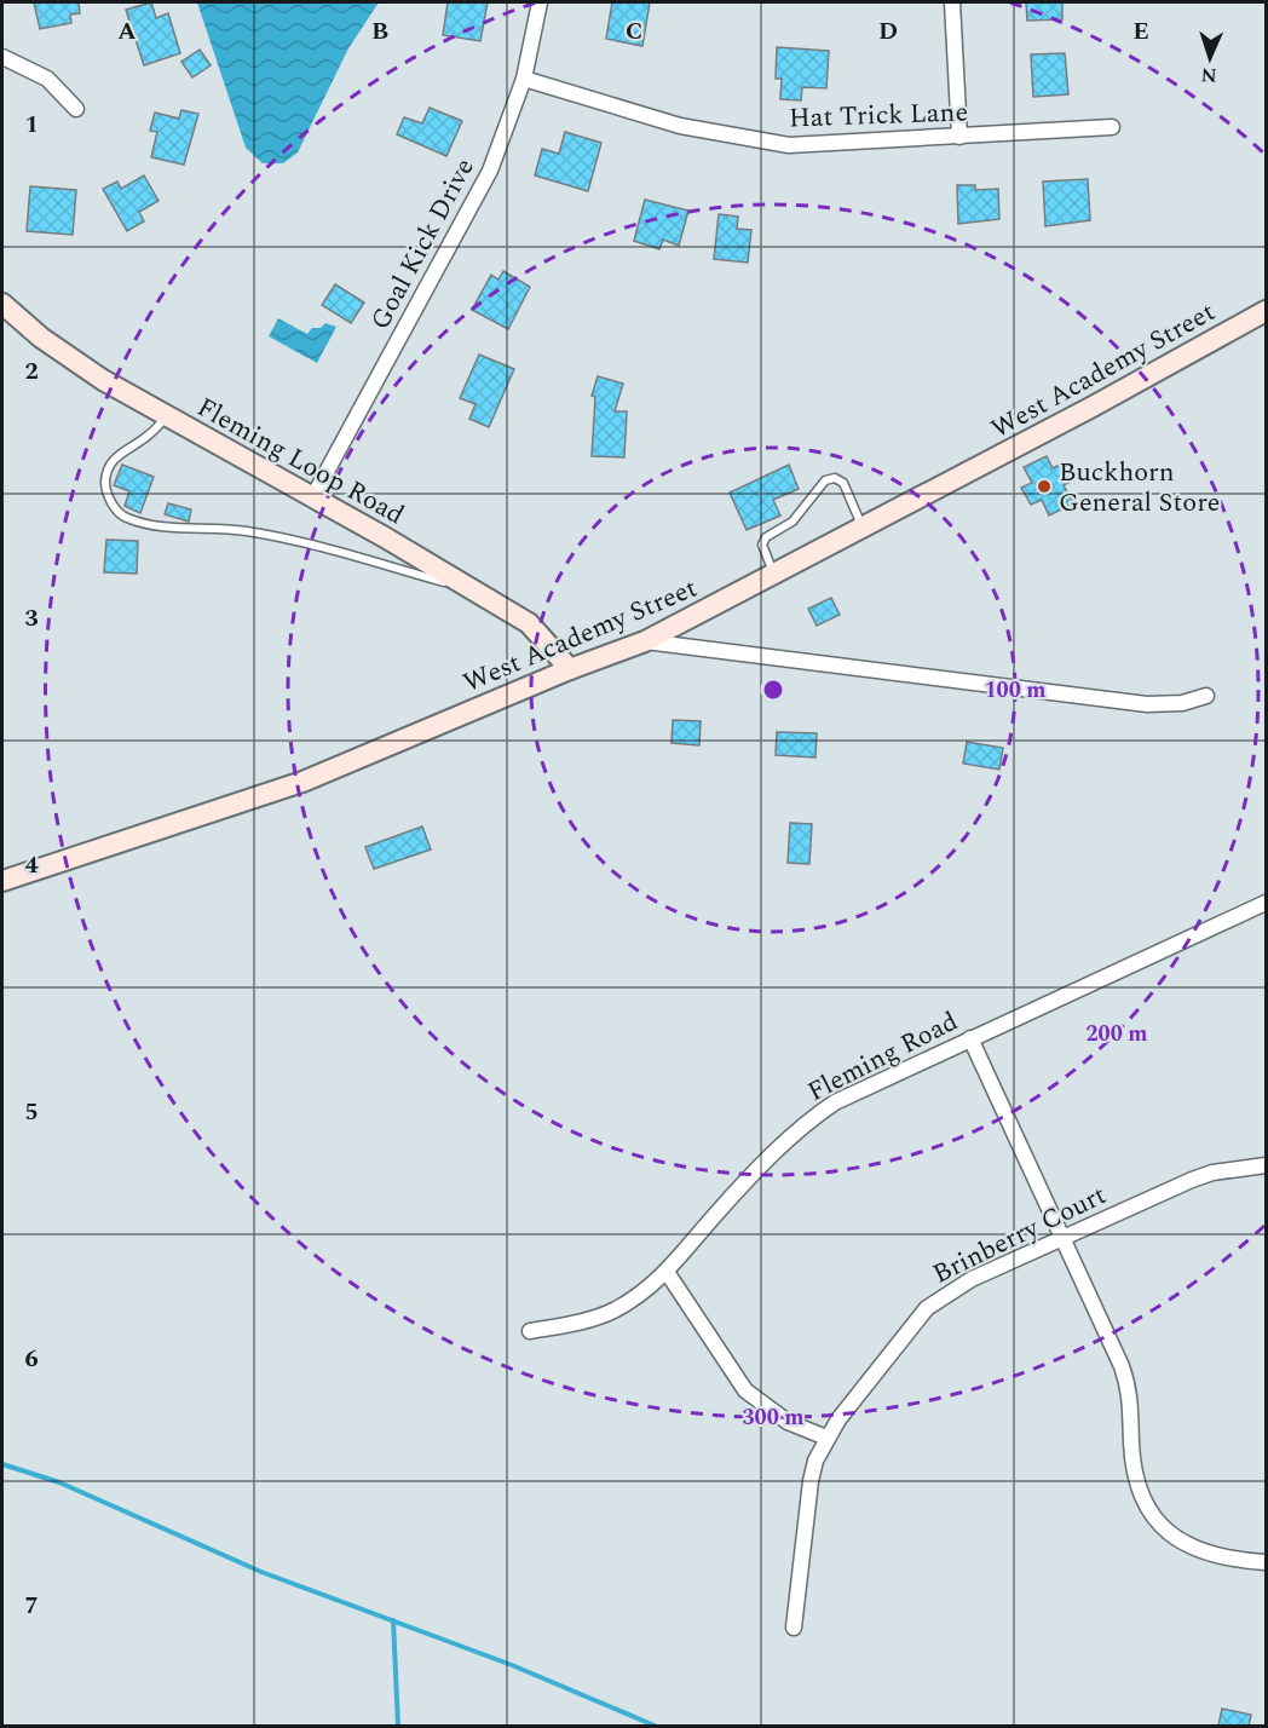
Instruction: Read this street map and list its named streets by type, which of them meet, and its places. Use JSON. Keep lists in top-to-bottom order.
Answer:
{
  "streets": {
    "main road": ["West Academy Street", "Fleming Loop Road"],
    "street": [
      "Hat Trick Lane",
      "Goal Kick Drive",
      "Fleming Road",
      "Brinberry Court"
    ]
  },
  "crossings": [
    ["Hat Trick Lane", "Goal Kick Drive"],
    ["Goal Kick Drive", "Fleming Loop Road"],
    ["West Academy Street", "Fleming Loop Road"]
  ],
  "places": ["Buckhorn General Store"],
  "north": "bottom",
  "grid": {
    "columns": [
      "A",
      "B",
      "C",
      "D",
      "E"
    ],
    "rows": [
      "1",
      "2",
      "3",
      "4",
      "5",
      "6",
      "7"
    ]
  },
  "rings": ["100 m", "200 m", "300 m"]
}
